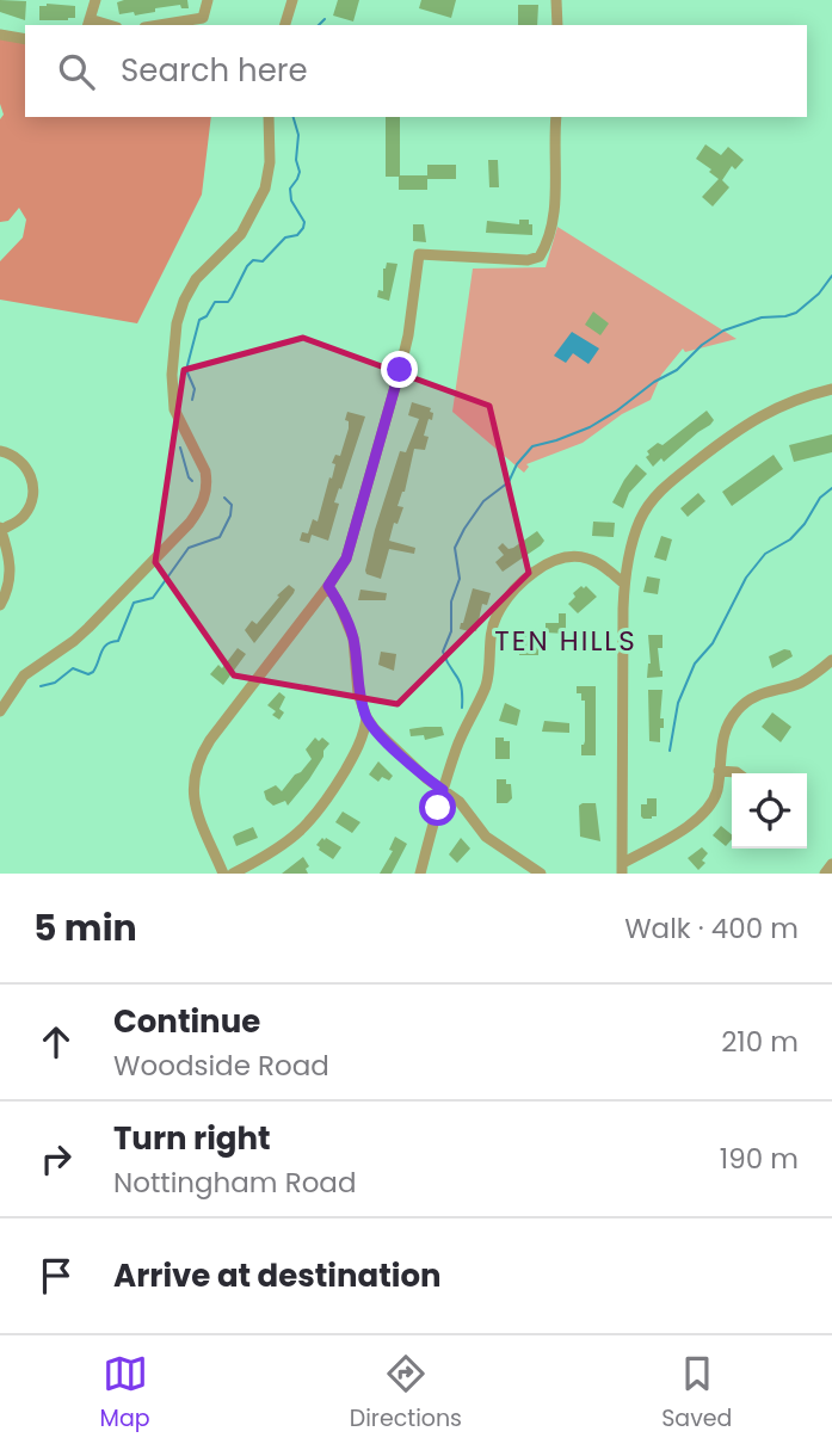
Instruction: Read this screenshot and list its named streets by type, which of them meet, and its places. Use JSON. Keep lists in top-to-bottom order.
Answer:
{
  "districts": ["TEN HILLS"],
  "page": {
    "search": "Search here",
    "heading": ["5 min", "Walk · 400 m"],
    "list": [
      ["Continue", "Woodside Road", "210 m"],
      ["Turn right", "Nottingham Road", "190 m"],
      "Arrive at destination"
    ],
    "nav": ["Map", "Directions", "Saved"]
  }
}
